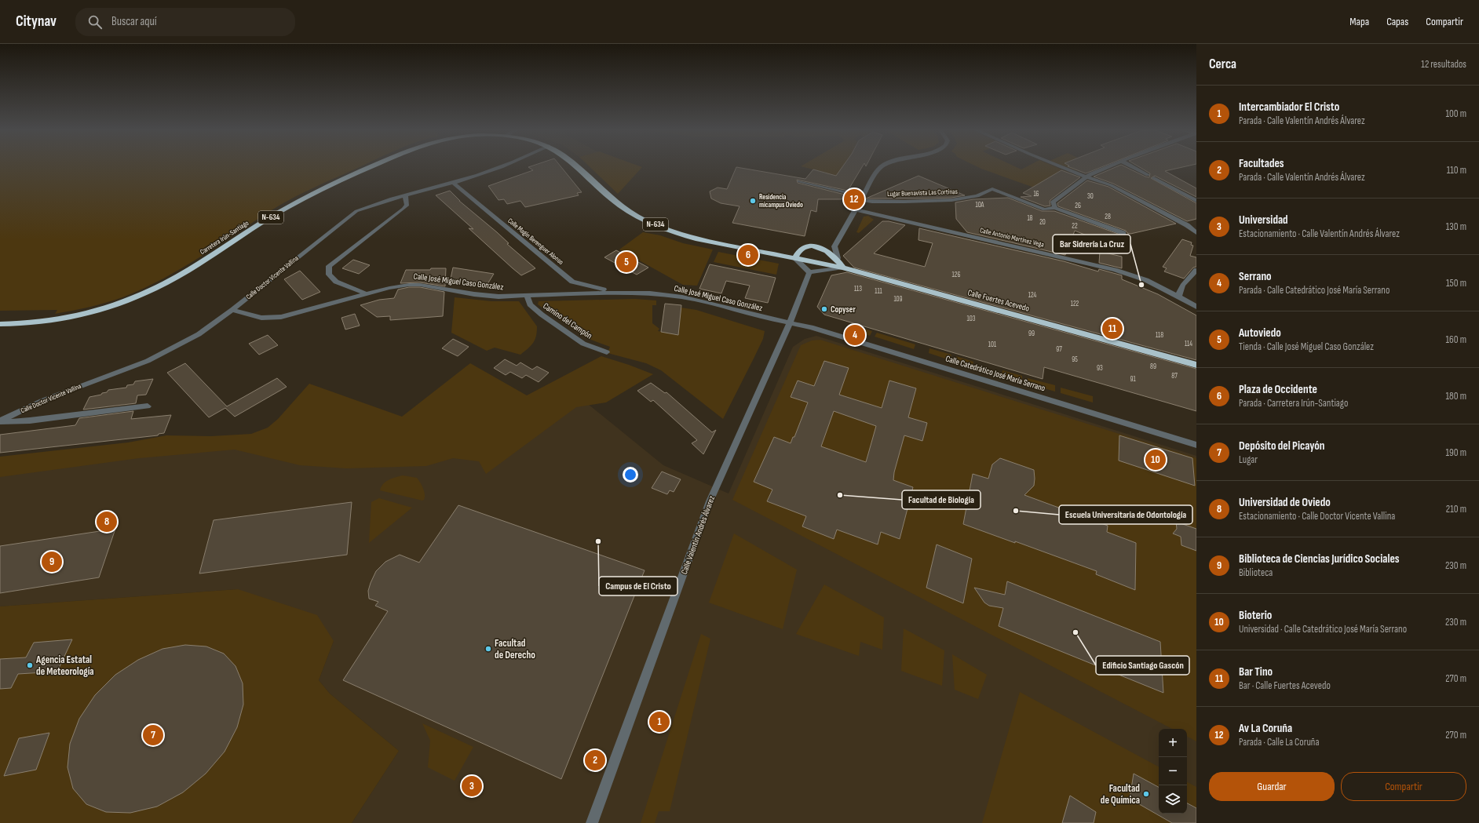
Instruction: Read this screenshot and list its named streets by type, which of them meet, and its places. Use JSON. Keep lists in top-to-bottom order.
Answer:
{
  "streets": {
    "highway": ["N-634", "Carretera Irún-Santiago", "Calle Fuertes Acevedo"],
    "street": [
      "Lugar Buenavista Las Cortinas",
      "Calle Antonio Martínez Vega",
      "Calle Magín Berenguer Alonso",
      "Calle Doctor Vicente Vallina",
      "Calle José Miguel Caso González",
      "Camino del Campón",
      "Calle Catedrático José María Serrano",
      "Calle Valentín Andrés Álvarez"
    ]
  },
  "crossings": [
    ["Carretera Irún-Santiago", "Calle Fuertes Acevedo"],
    ["Calle Magín Berenguer Alonso", "Calle Doctor Vicente Vallina"],
    ["Calle Magín Berenguer Alonso", "Calle José Miguel Caso González"],
    ["Calle Doctor Vicente Vallina", "Calle José Miguel Caso González"],
    ["Calle José Miguel Caso González", "Camino del Campón"],
    ["Calle José Miguel Caso González", "Calle Catedrático José María Serrano"],
    ["Calle José Miguel Caso González", "Calle Valentín Andrés Álvarez"],
    ["Calle Catedrático José María Serrano", "Calle Valentín Andrés Álvarez"]
  ],
  "places": [
    "Residencia micampus Oviedo",
    "Bar Sidrería La Cruz",
    "Copyser",
    "Facultad de Biología",
    "Escuela Universitaria de Odontología",
    "Campus de El Cristo",
    "Edificio Santiago Gascón",
    "Facultad de Derecho",
    "Agencia Estatal de Meteorología",
    "Facultad de Química"
  ],
  "house_numbers": [
    "16",
    "30",
    "10A",
    "26",
    "28",
    "18",
    "20",
    "22",
    "126",
    "113",
    "111",
    "124",
    "109",
    "122",
    "103",
    "99",
    "118",
    "114",
    "101",
    "97",
    "95",
    "89",
    "93",
    "87",
    "91"
  ],
  "page": {
    "header": "Citynav",
    "search": "Buscar aquí",
    "nav": ["Mapa", "Capas", "Compartir"],
    "heading": ["Cerca", "12 resultados"],
    "list": [
      {
        "mark": "1",
        "name": "Intercambiador El Cristo",
        "note": "Parada · Calle Valentín Andrés Álvarez",
        "value": "100 m"
      },
      {
        "mark": "2",
        "name": "Facultades",
        "note": "Parada · Calle Valentín Andrés Álvarez",
        "value": "110 m"
      },
      {
        "mark": "3",
        "name": "Universidad",
        "note": "Estacionamiento · Calle Valentín Andrés Álvarez",
        "value": "130 m"
      },
      {
        "mark": "4",
        "name": "Serrano",
        "note": "Parada · Calle Catedrático José María Serrano",
        "value": "150 m"
      },
      {
        "mark": "5",
        "name": "Autoviedo",
        "note": "Tienda · Calle José Miguel Caso González",
        "value": "160 m"
      },
      {
        "mark": "6",
        "name": "Plaza de Occidente",
        "note": "Parada · Carretera Irún-Santiago",
        "value": "180 m"
      },
      {
        "mark": "7",
        "name": "Depósito del Picayón",
        "note": "Lugar",
        "value": "190 m"
      },
      {
        "mark": "8",
        "name": "Universidad de Oviedo",
        "note": "Estacionamiento · Calle Doctor Vicente Vallina",
        "value": "210 m"
      },
      {
        "mark": "9",
        "name": "Biblioteca de Ciencias Jurídico Sociales",
        "note": "Biblioteca",
        "value": "230 m"
      },
      {
        "mark": "10",
        "name": "Bioterio",
        "note": "Universidad · Calle Catedrático José María Serrano",
        "value": "230 m"
      },
      {
        "mark": "11",
        "name": "Bar Tino",
        "note": "Bar · Calle Fuertes Acevedo",
        "value": "270 m"
      },
      {
        "mark": "12",
        "name": "Av La Coruña",
        "note": "Parada · Calle La Coruña",
        "value": "270 m"
      }
    ],
    "pins": [
      "12",
      "6",
      "5",
      "11",
      "4",
      "10",
      "8",
      "9",
      "1",
      "7",
      "2",
      "3"
    ],
    "map_buttons": ["+", "−"],
    "buttons": ["Guardar", "Compartir"]
  }
}
